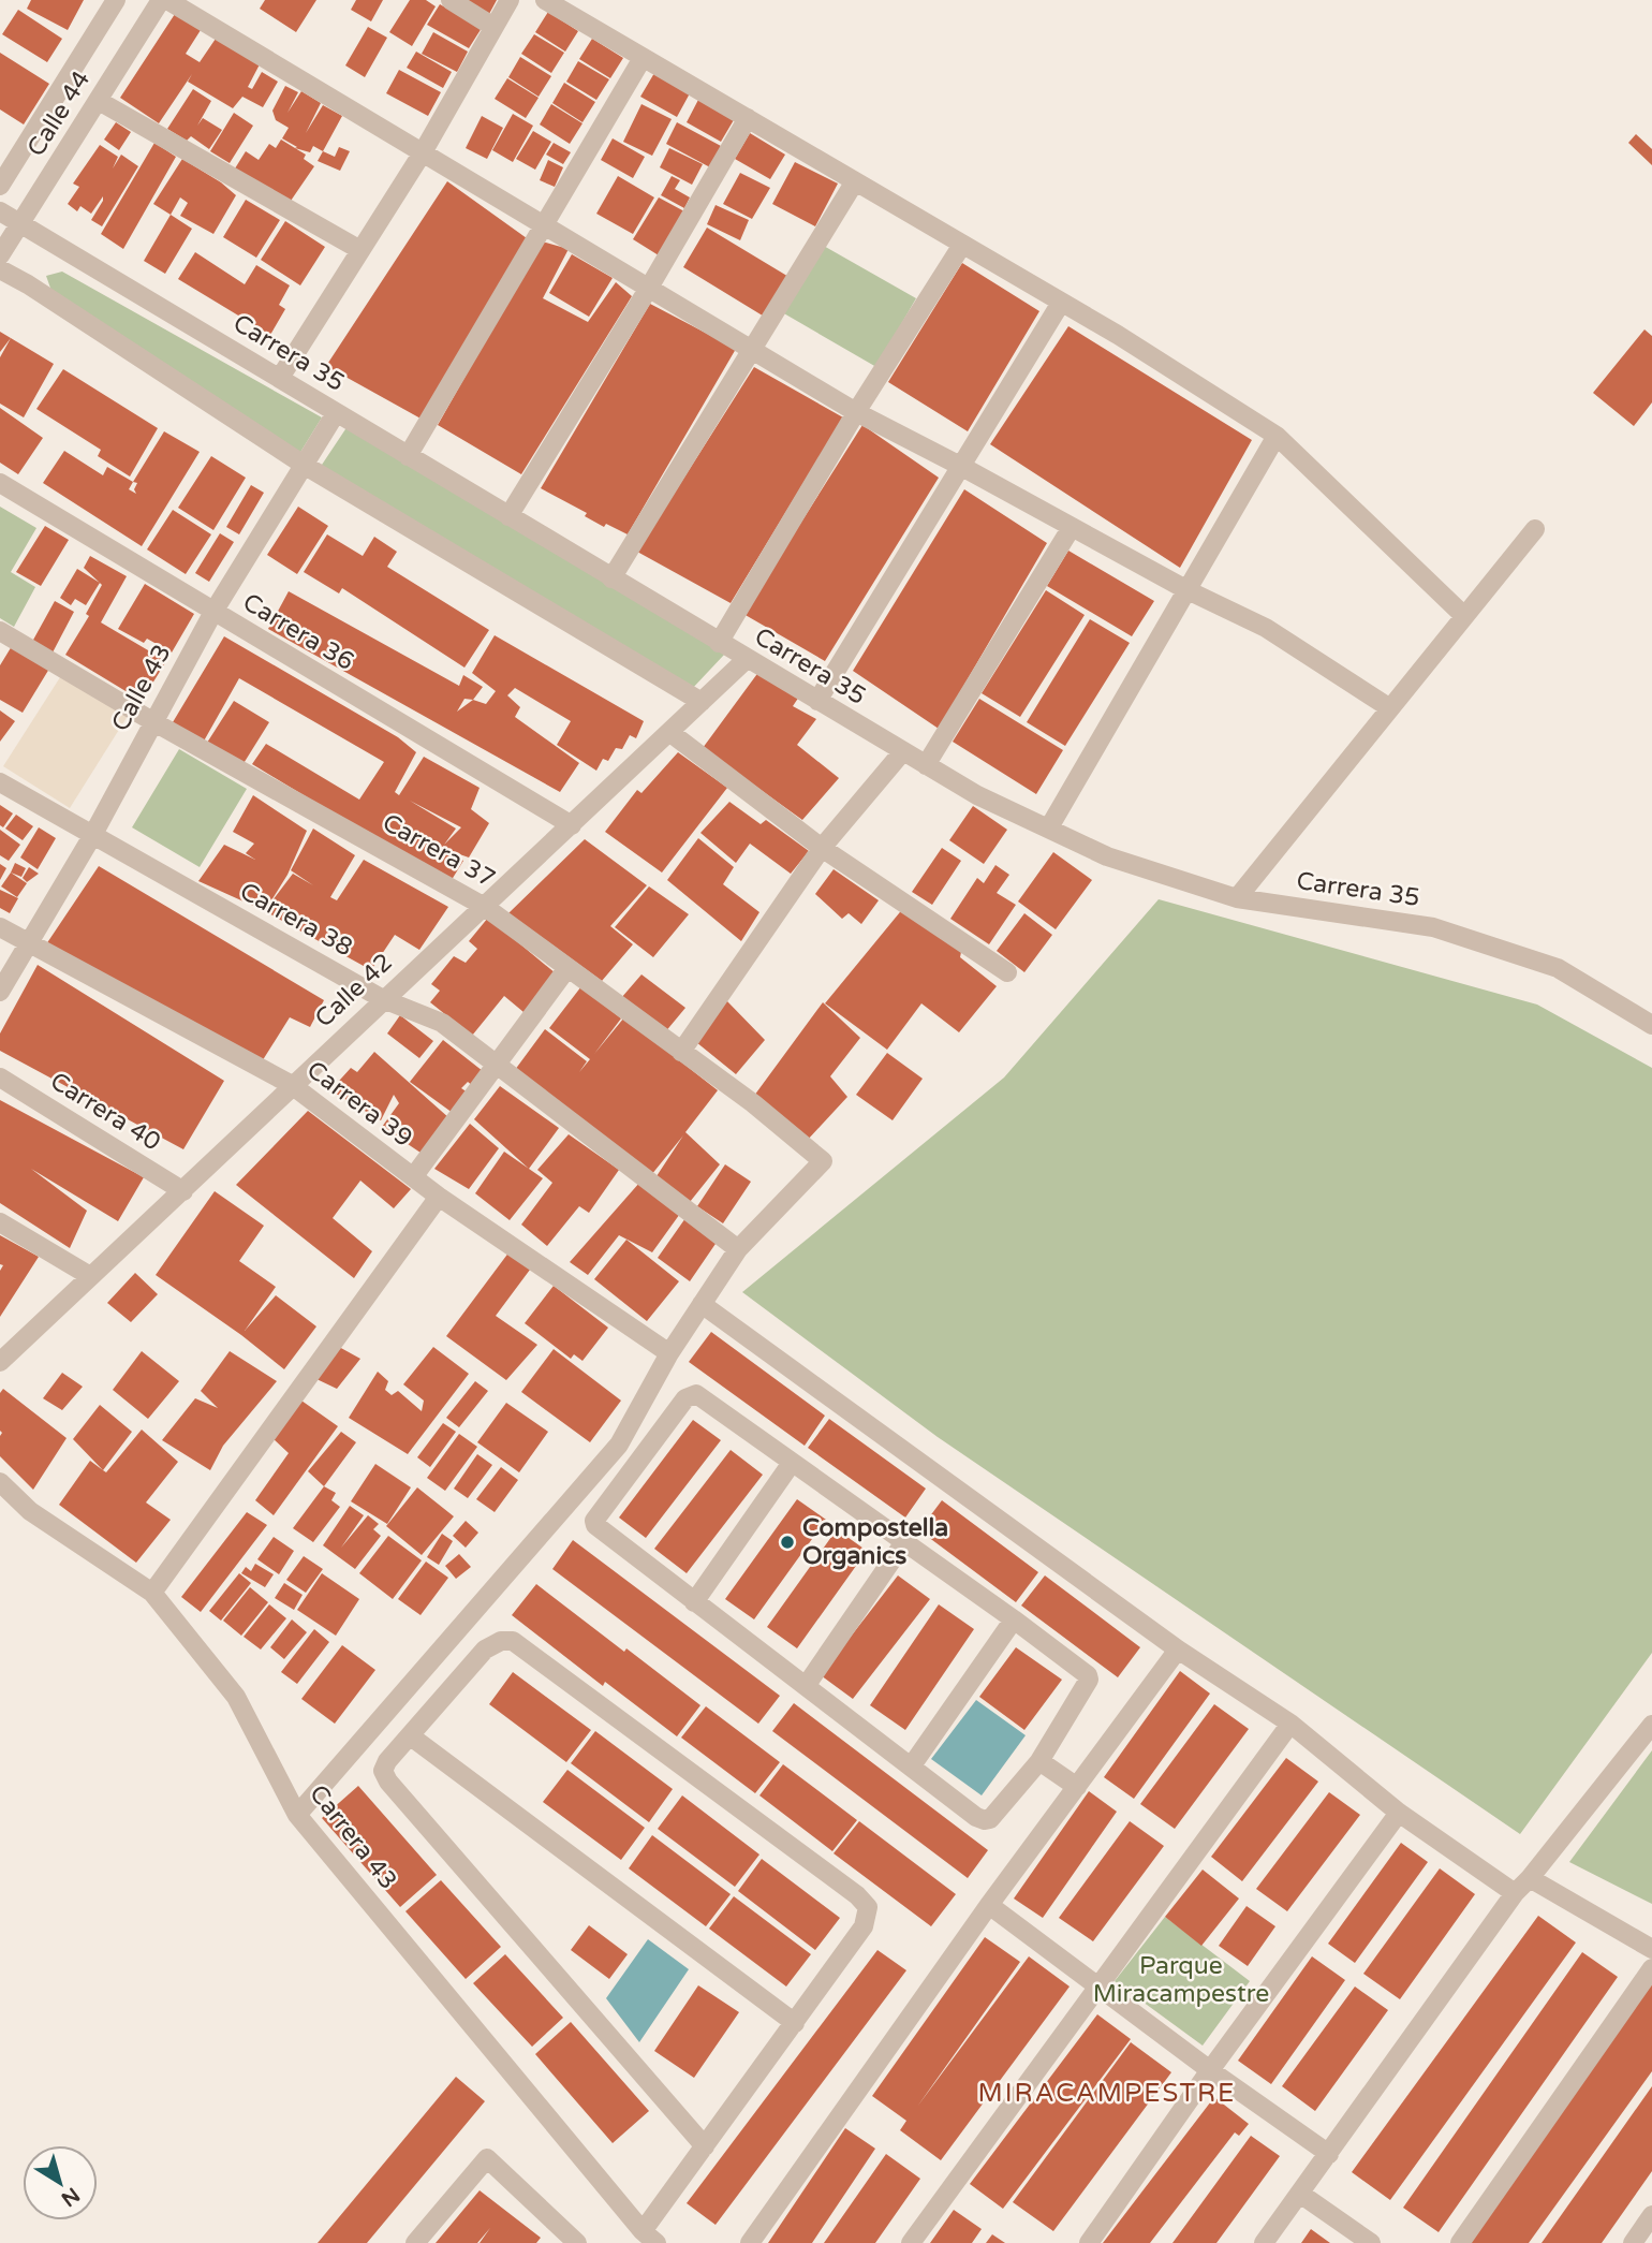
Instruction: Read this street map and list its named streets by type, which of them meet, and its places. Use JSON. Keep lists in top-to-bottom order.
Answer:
{
  "streets": {
    "street": [
      "Calle 44",
      "Carrera 35",
      "Carrera 36",
      "Calle 43",
      "Carrera 37",
      "Carrera 38",
      "Calle 42",
      "Carrera 39",
      "Carrera 40",
      "Carrera 43"
    ]
  },
  "crossings": [
    ["Calle 44", "Carrera 35"],
    ["Carrera 35", "Calle 43"],
    ["Carrera 35", "Calle 42"],
    ["Carrera 36", "Calle 43"],
    ["Carrera 36", "Calle 42"],
    ["Calle 43", "Carrera 37"],
    ["Calle 43", "Carrera 38"],
    ["Calle 43", "Carrera 39"],
    ["Carrera 37", "Carrera 38"],
    ["Carrera 37", "Calle 42"],
    ["Carrera 38", "Calle 42"],
    ["Calle 42", "Carrera 39"],
    ["Calle 42", "Carrera 40"]
  ],
  "districts": ["MIRACAMPESTRE"],
  "parks": ["Parque Miracampestre"],
  "places": ["Compostella Organics"],
  "north": "bottom right"
}
